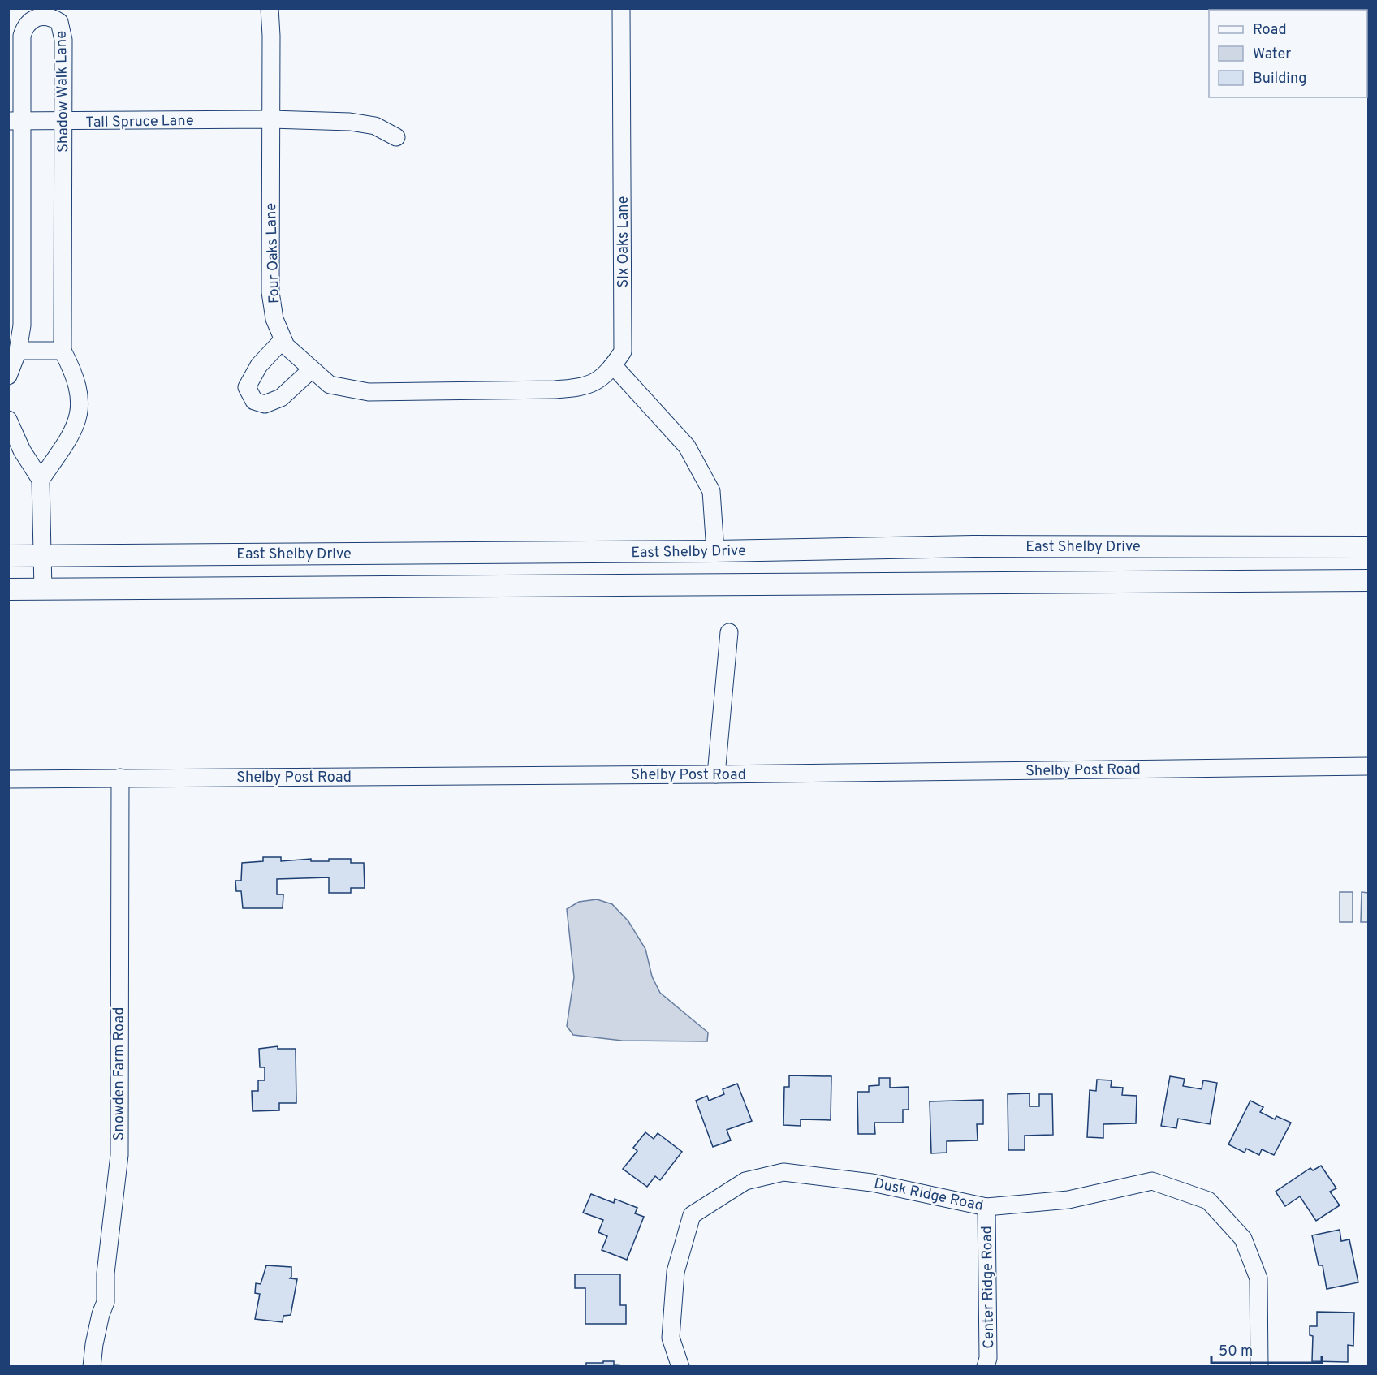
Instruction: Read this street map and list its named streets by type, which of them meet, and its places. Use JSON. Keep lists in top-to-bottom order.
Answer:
{
  "streets": {
    "main road": ["East Shelby Drive"],
    "street": [
      "Shadow Walk Lane",
      "Tall Spruce Lane",
      "Six Oaks Lane",
      "Four Oaks Lane",
      "Shelby Post Road",
      "Snowden Farm Road",
      "Dusk Ridge Road",
      "Center Ridge Road"
    ]
  },
  "crossings": [
    ["Shadow Walk Lane", "Tall Spruce Lane"],
    ["Tall Spruce Lane", "Four Oaks Lane"],
    ["Six Oaks Lane", "Four Oaks Lane"],
    ["Shelby Post Road", "Snowden Farm Road"],
    ["Dusk Ridge Road", "Center Ridge Road"]
  ],
  "legend": ["Road", "Water", "Building"],
  "scale_bar": "50 m"
}
